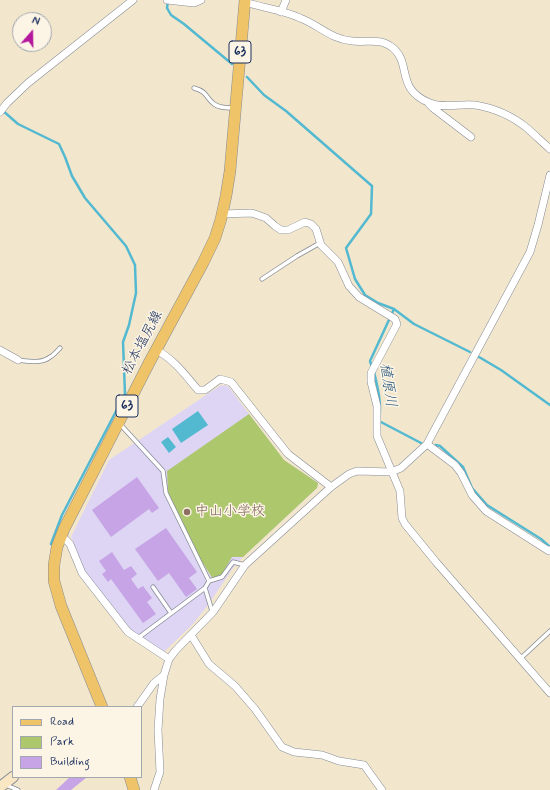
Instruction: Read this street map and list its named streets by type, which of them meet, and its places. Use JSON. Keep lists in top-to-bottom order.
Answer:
{
  "streets": {
    "main road": ["63", "松本塩尻線"]
  },
  "water": ["植原川"],
  "places": ["中山小学校"],
  "legend": ["Road", "Park", "Building"],
  "north": "top"
}
